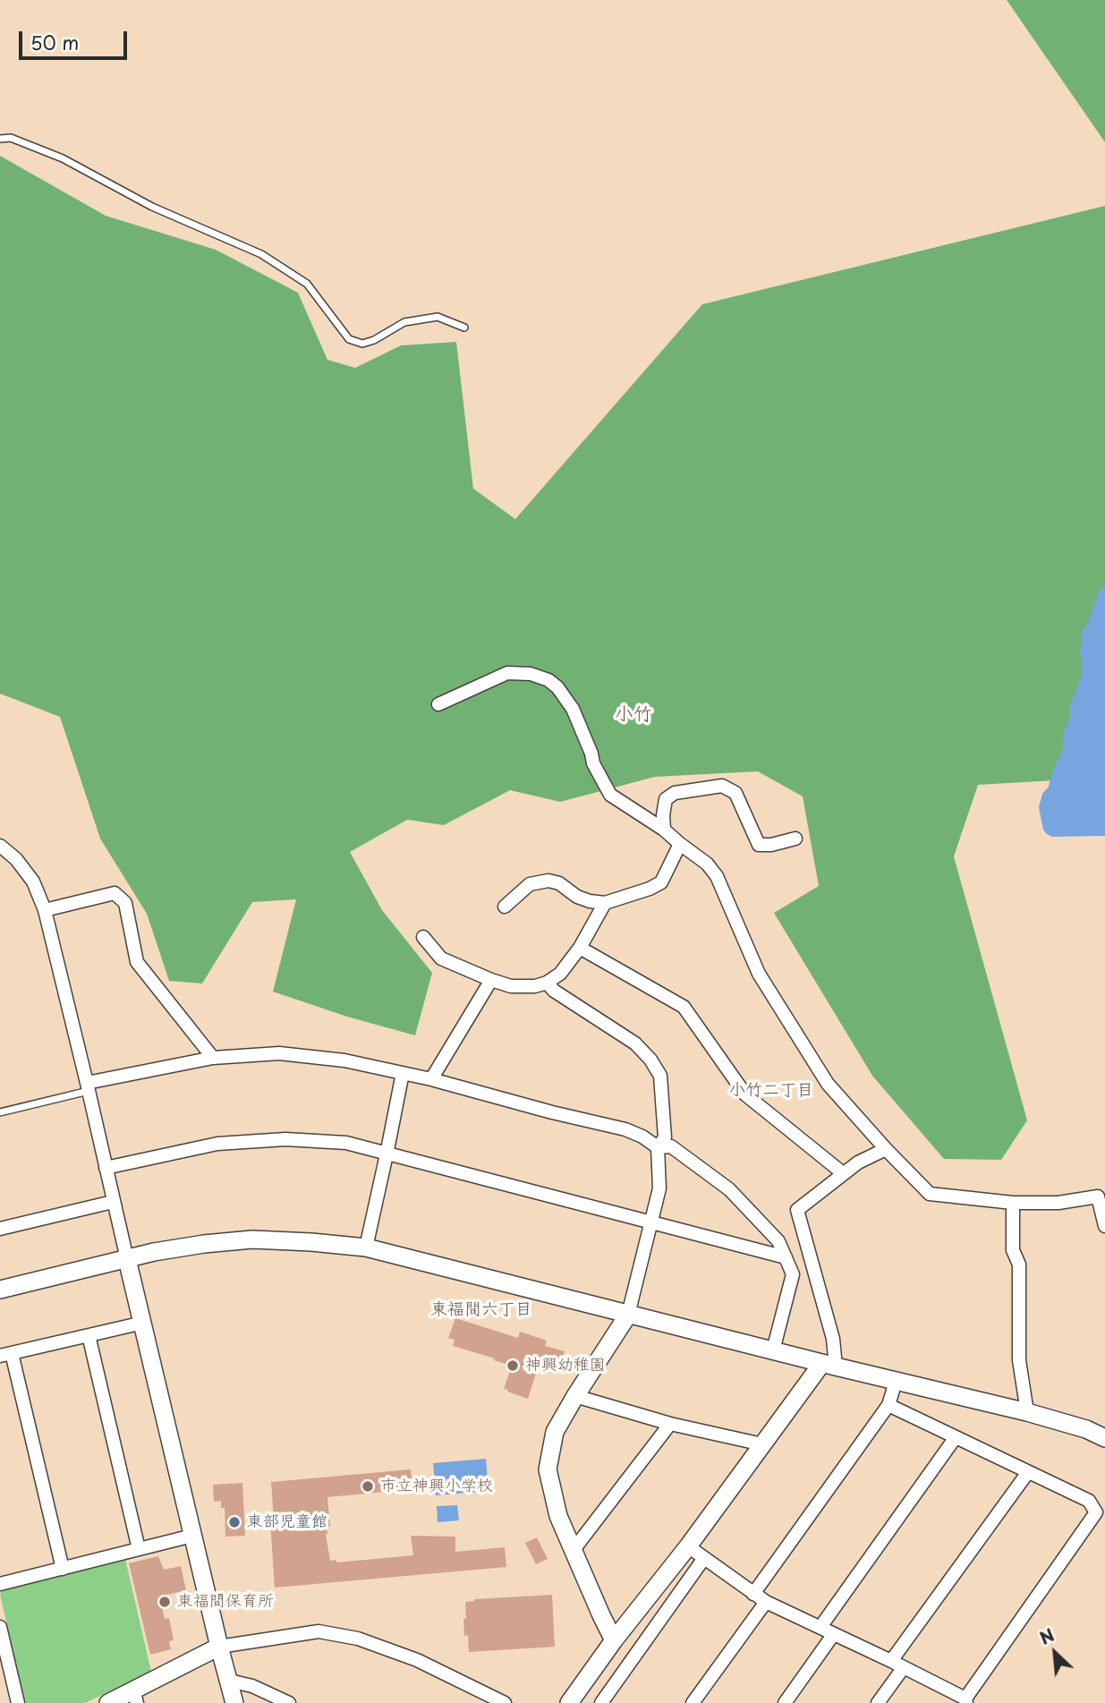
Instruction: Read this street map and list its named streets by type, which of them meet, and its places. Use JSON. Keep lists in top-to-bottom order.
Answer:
{
  "districts": ["小竹", "小竹二丁目", "東福間六丁目"],
  "places": [
    "神興幼稚園",
    "市立神興小学校",
    "東部児童館",
    "東福間保育所"
  ],
  "scale_bar": "50 m",
  "north": "top left"
}
